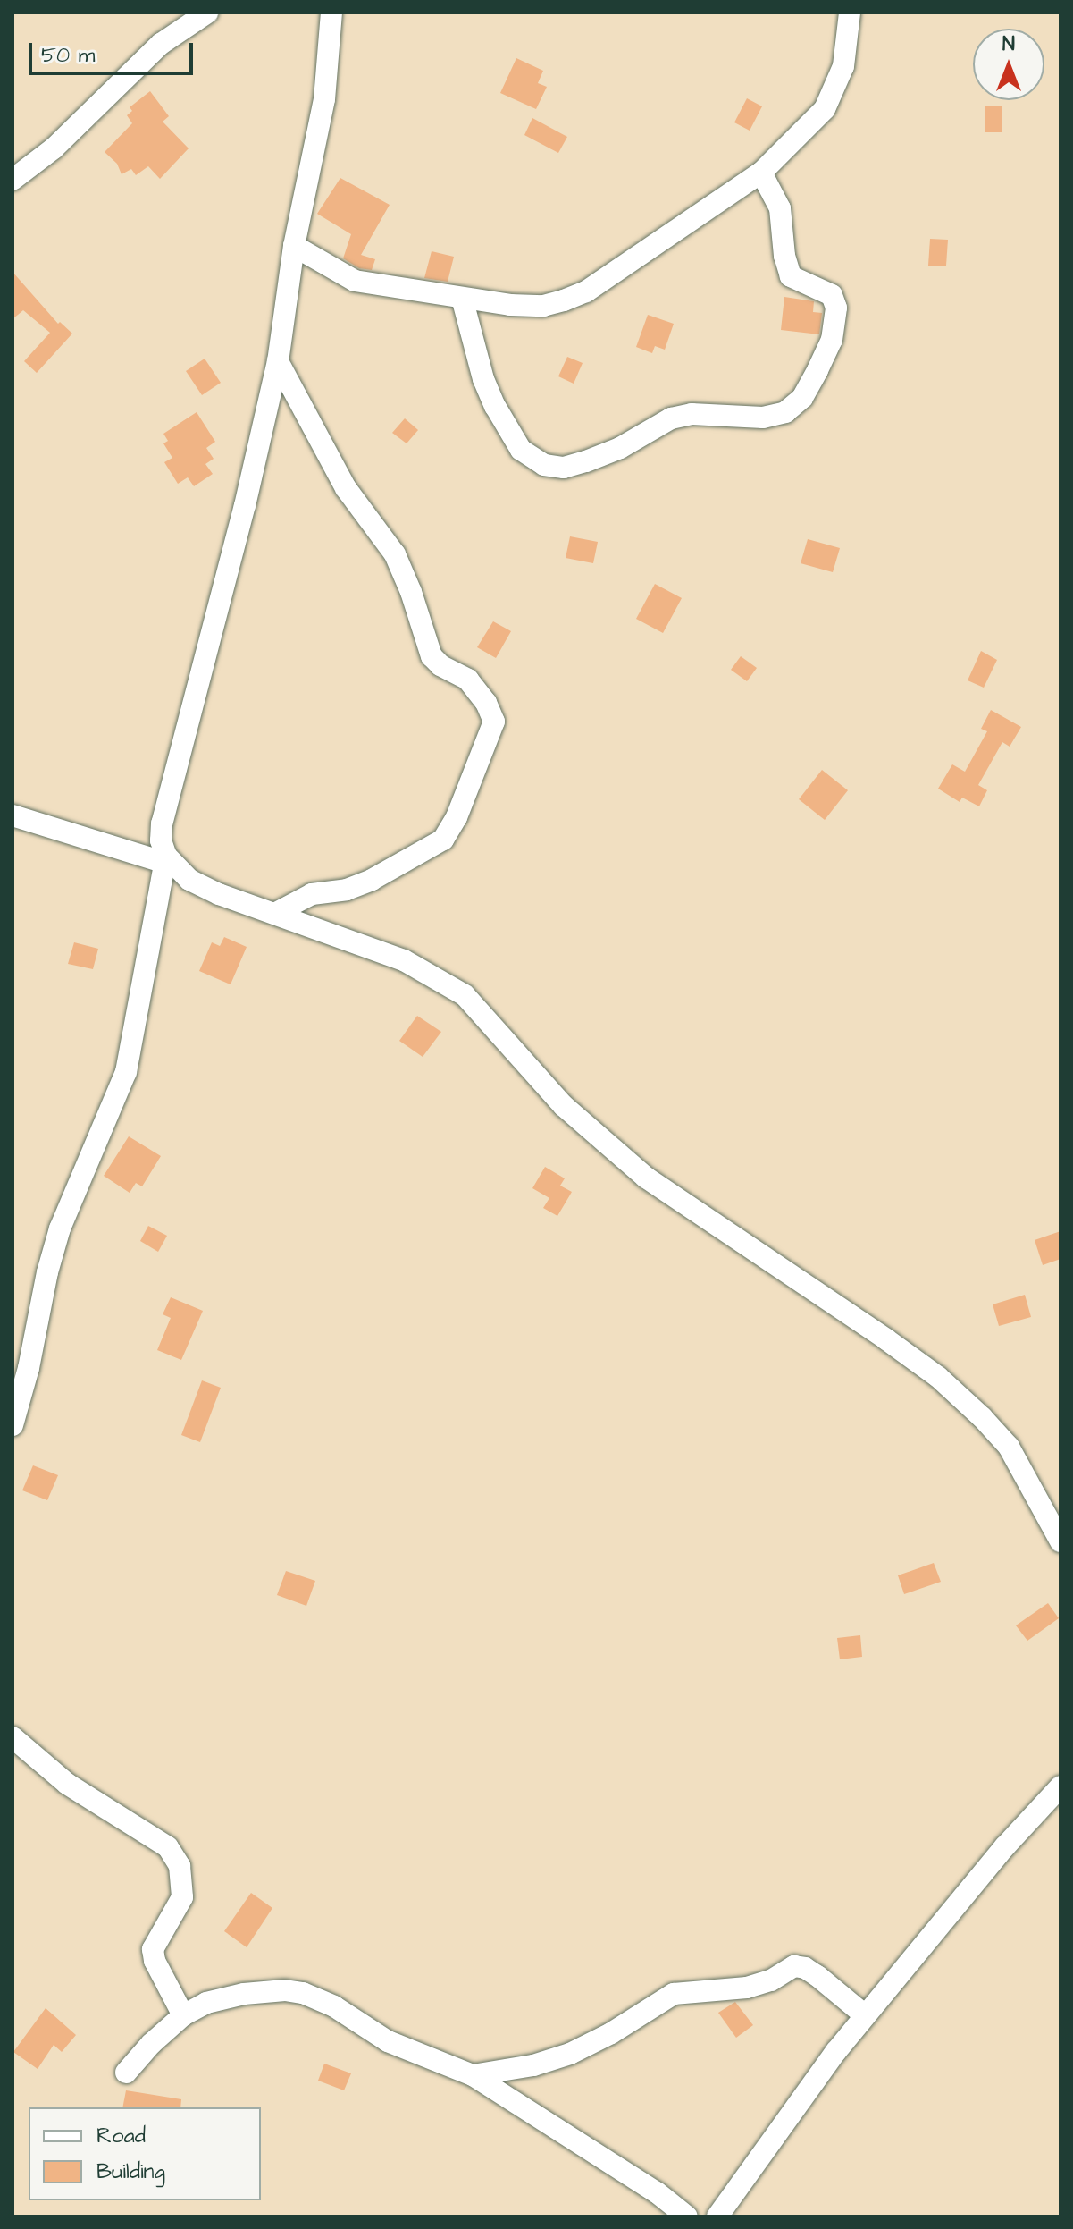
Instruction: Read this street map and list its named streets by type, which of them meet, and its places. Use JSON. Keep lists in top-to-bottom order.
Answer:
{
  "legend": ["Road", "Building"],
  "scale_bar": "50 m",
  "north": "top"
}
